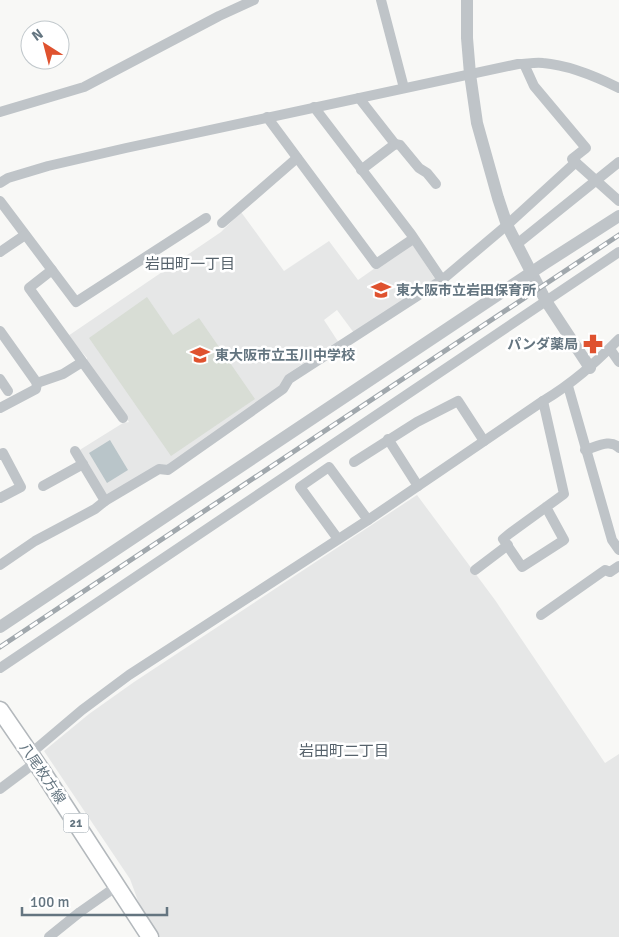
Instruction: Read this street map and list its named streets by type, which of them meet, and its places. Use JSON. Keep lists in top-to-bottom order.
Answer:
{
  "streets": {
    "main road": ["八尾枚方線", "21"]
  },
  "districts": ["岩田町一丁目", "岩田町二丁目"],
  "places": {
    "school or university": ["東大阪市立岩田保育所", "東大阪市立玉川中学校"],
    "pharmacy": ["パンダ薬局"]
  },
  "scale_bar": "100 m",
  "north": "top left"
}
